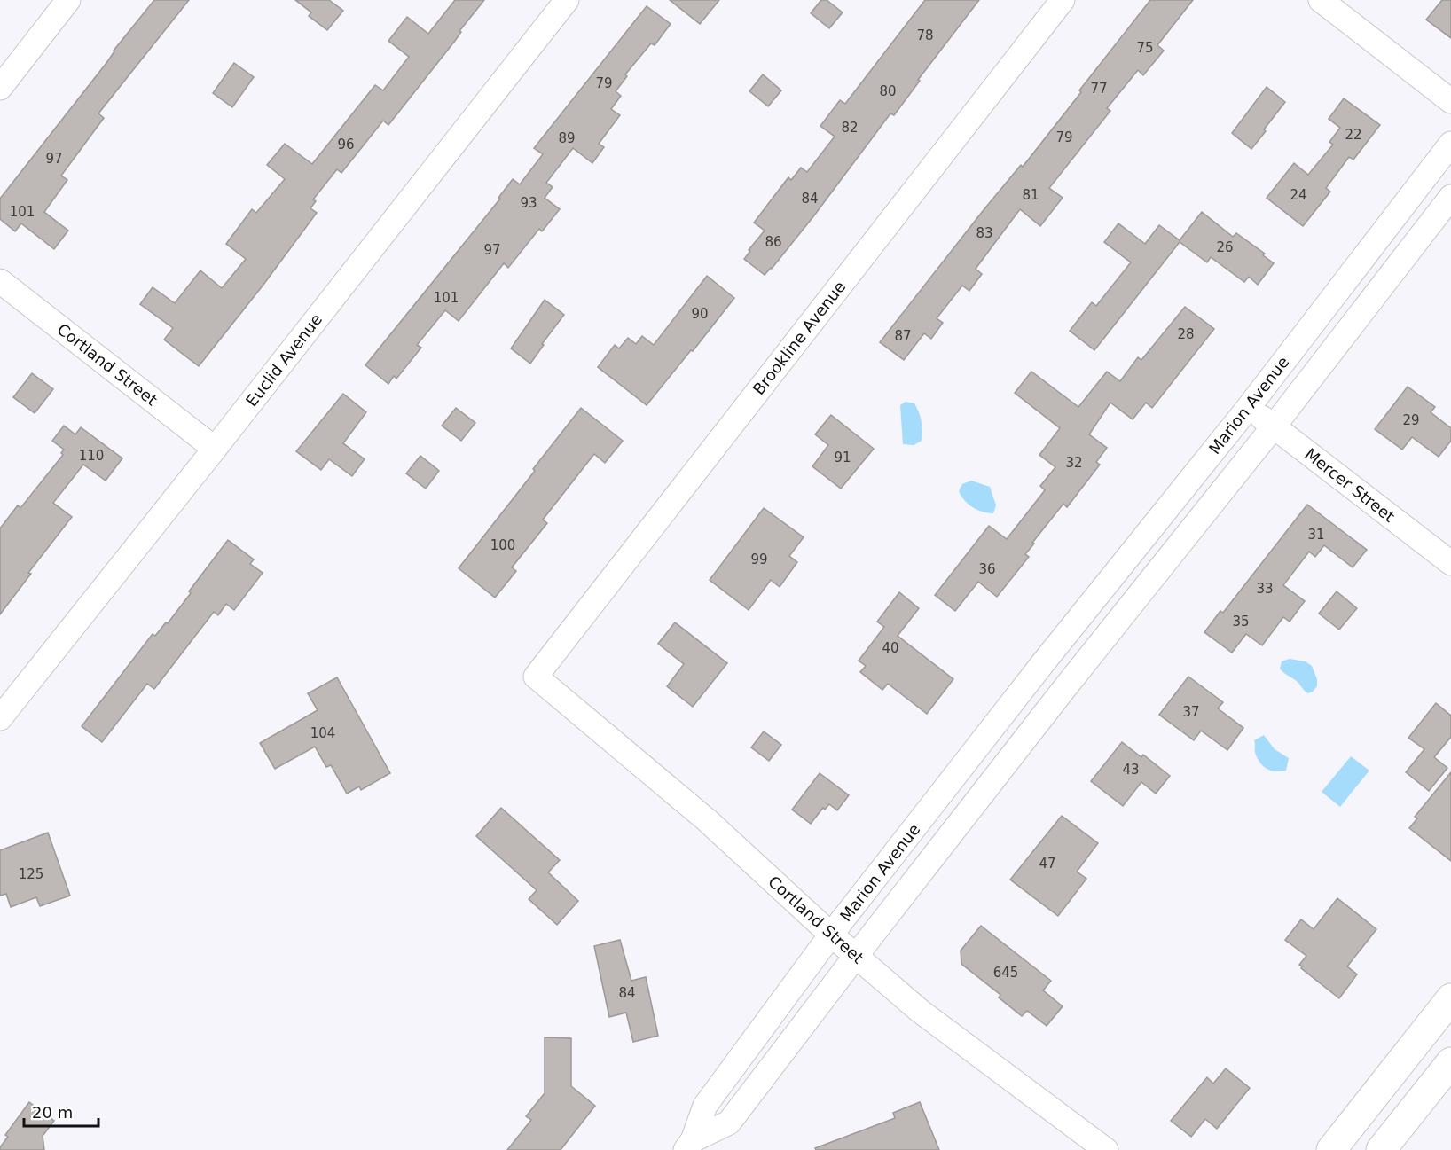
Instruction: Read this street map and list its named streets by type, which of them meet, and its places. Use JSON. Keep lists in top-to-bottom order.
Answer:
{
  "streets": {
    "street": [
      "Brookline Avenue",
      "Euclid Avenue",
      "Cortland Street",
      "Marion Avenue",
      "Mercer Street"
    ]
  },
  "crossings": [
    ["Brookline Avenue", "Cortland Street"],
    ["Euclid Avenue", "Cortland Street"],
    ["Cortland Street", "Marion Avenue"],
    ["Marion Avenue", "Mercer Street"]
  ],
  "house_numbers": [
    "78",
    "75",
    "79",
    "77",
    "80",
    "82",
    "22",
    "79",
    "89",
    "96",
    "97",
    "81",
    "24",
    "84",
    "93",
    "101",
    "83",
    "86",
    "26",
    "97",
    "101",
    "90",
    "28",
    "87",
    "29",
    "110",
    "91",
    "32",
    "31",
    "100",
    "99",
    "36",
    "33",
    "35",
    "40",
    "37",
    "104",
    "43",
    "47",
    "125",
    "645",
    "84"
  ],
  "scale_bar": "20 m"
}
